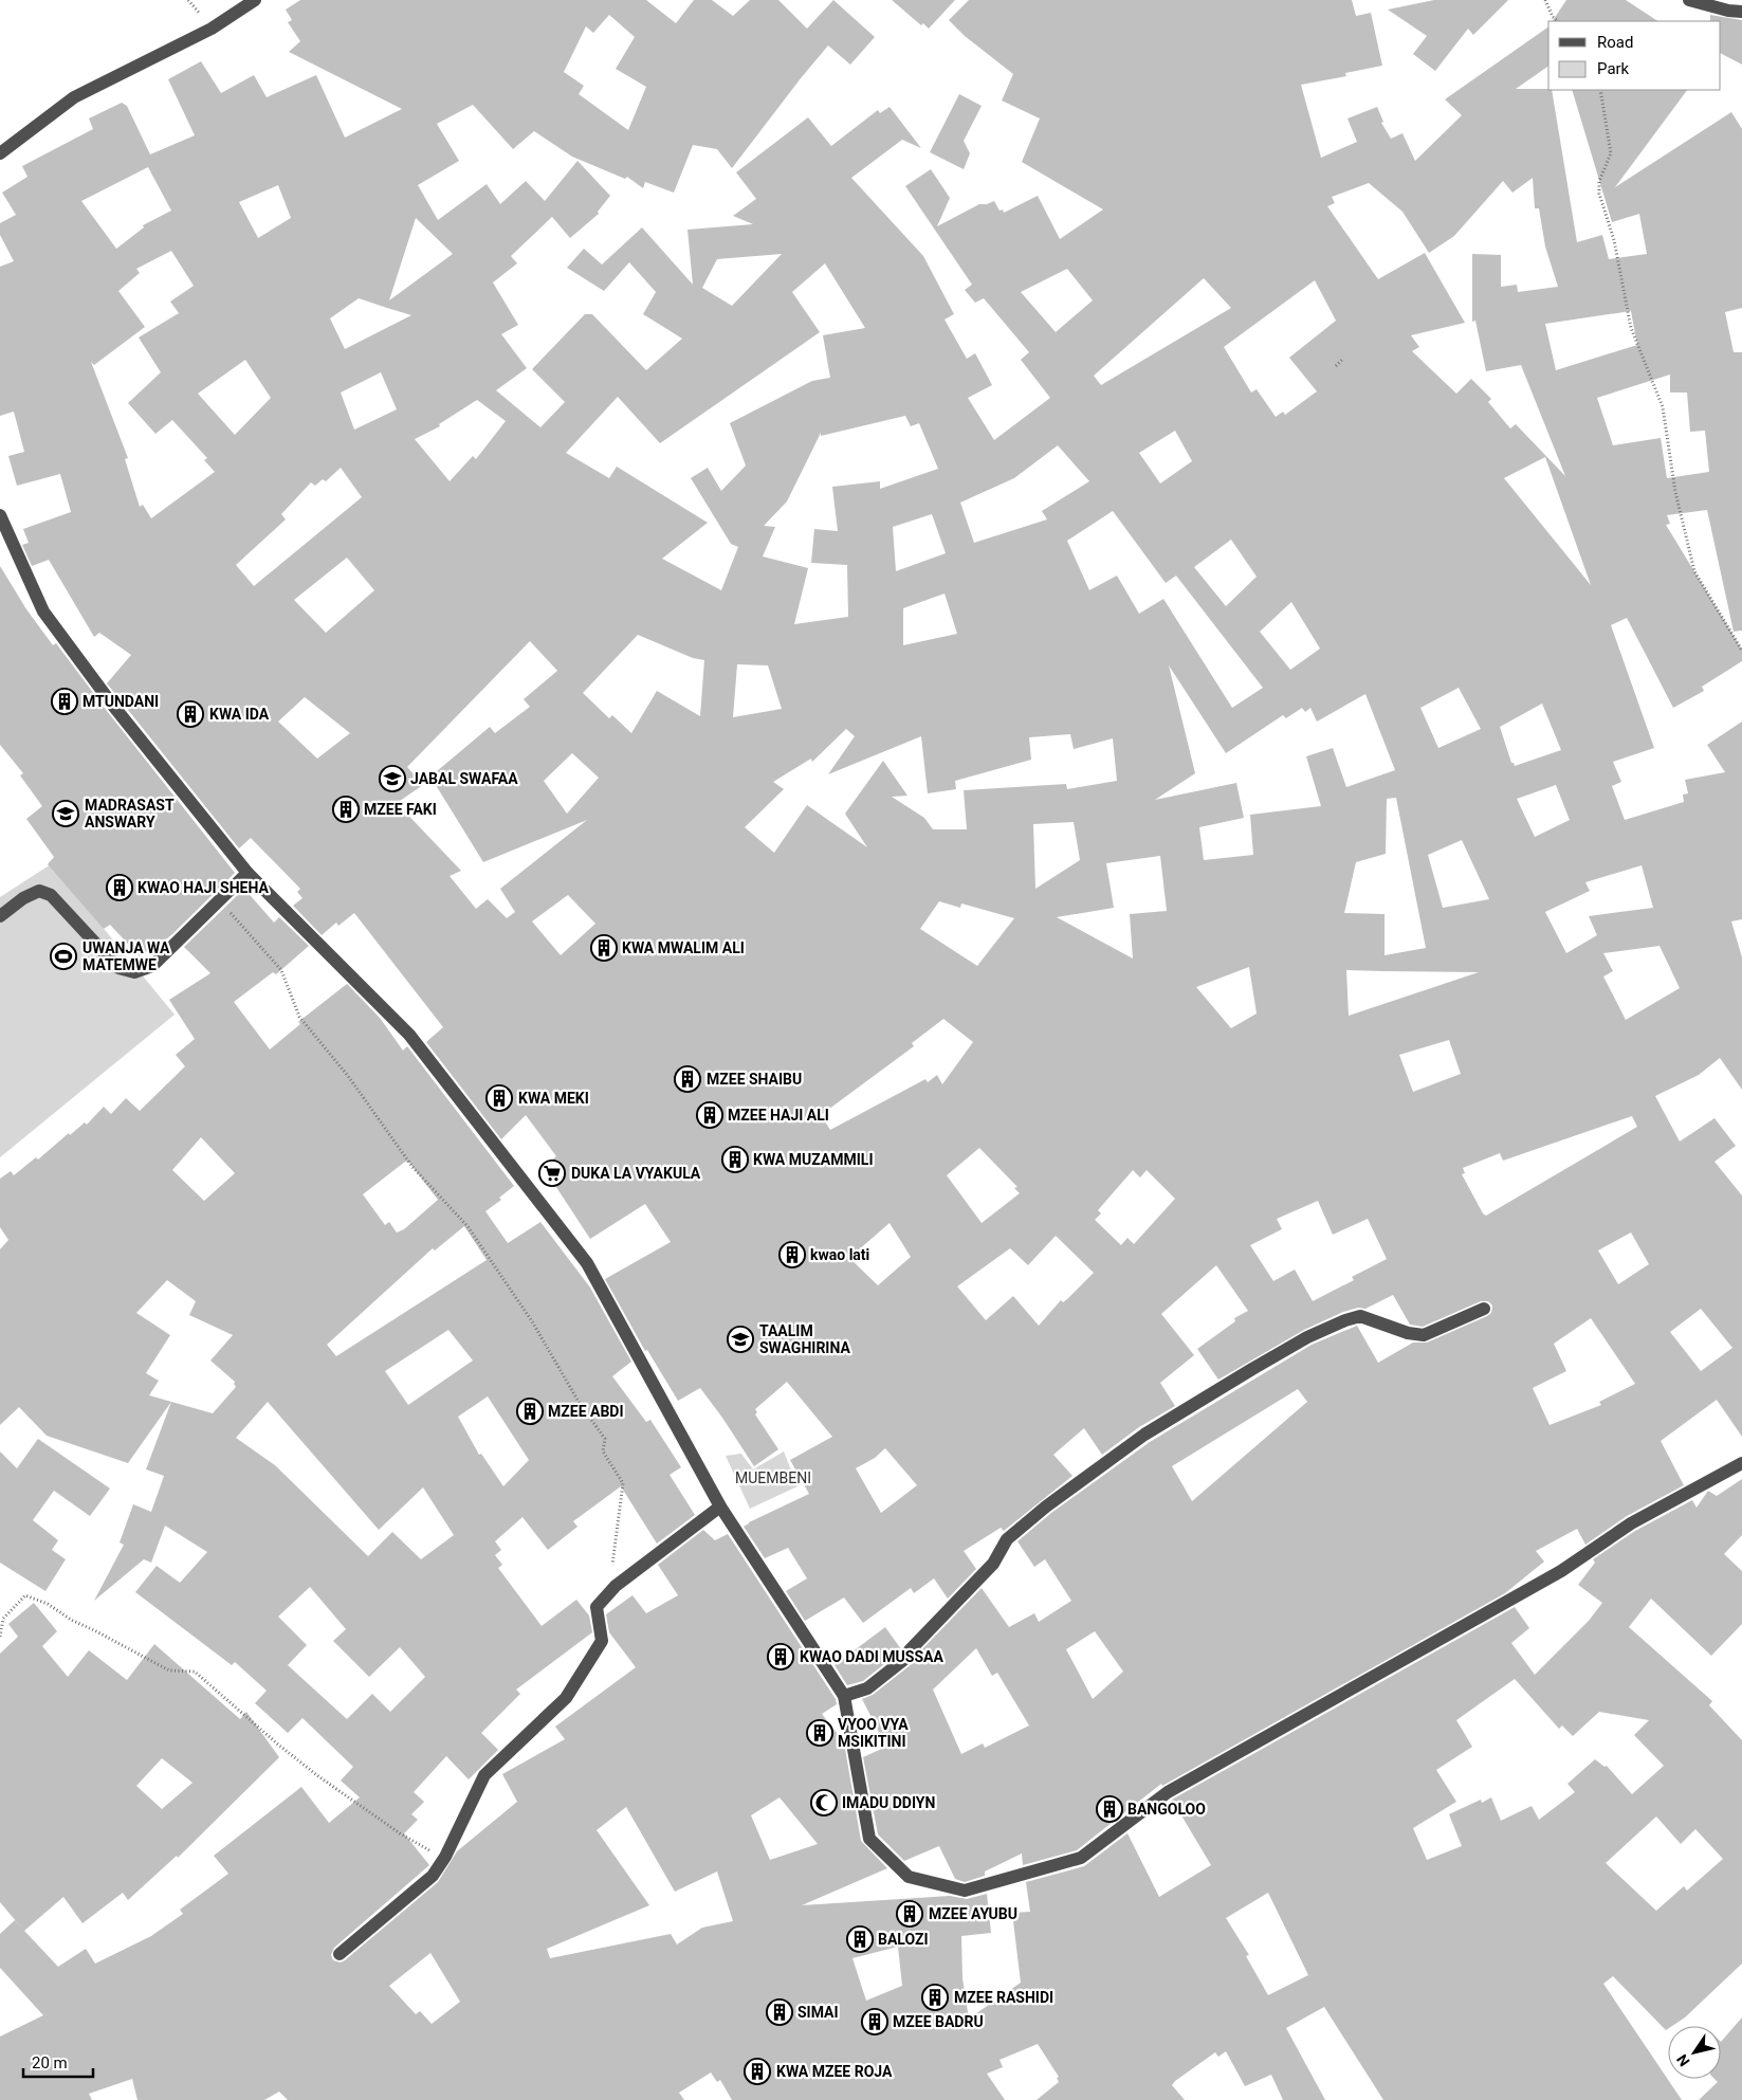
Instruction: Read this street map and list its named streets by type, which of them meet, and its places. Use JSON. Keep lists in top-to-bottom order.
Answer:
{
  "parks": ["MUEMBENI"],
  "places": {
    "building": [
      "MTUNDANI",
      "KWA IDA",
      "MZEE FAKI",
      "KWAO HAJI SHEHA",
      "KWA MWALIM ALI",
      "MZEE SHAIBU",
      "KWA MEKI",
      "MZEE HAJI ALI",
      "KWA MUZAMMILI",
      "kwao lati",
      "MZEE ABDI",
      "KWAO DADI MUSSAA",
      "VYOO VYA MSIKITINI",
      "BANGOLOO",
      "MZEE AYUBU",
      "BALOZI",
      "MZEE RASHIDI",
      "SIMAI",
      "MZEE BADRU",
      "KWA MZEE ROJA"
    ],
    "school or university": ["JABAL SWAFAA", "MADRASAST ANSWARY", "TAALIM SWAGHIRINA"],
    "sports": ["UWANJA WA MATEMWE"],
    "supermarket": ["DUKA LA VYAKULA"],
    "mosque": ["IMADU DDIYN"]
  },
  "legend": ["Road", "Park"],
  "scale_bar": "20 m",
  "north": "bottom left"
}
